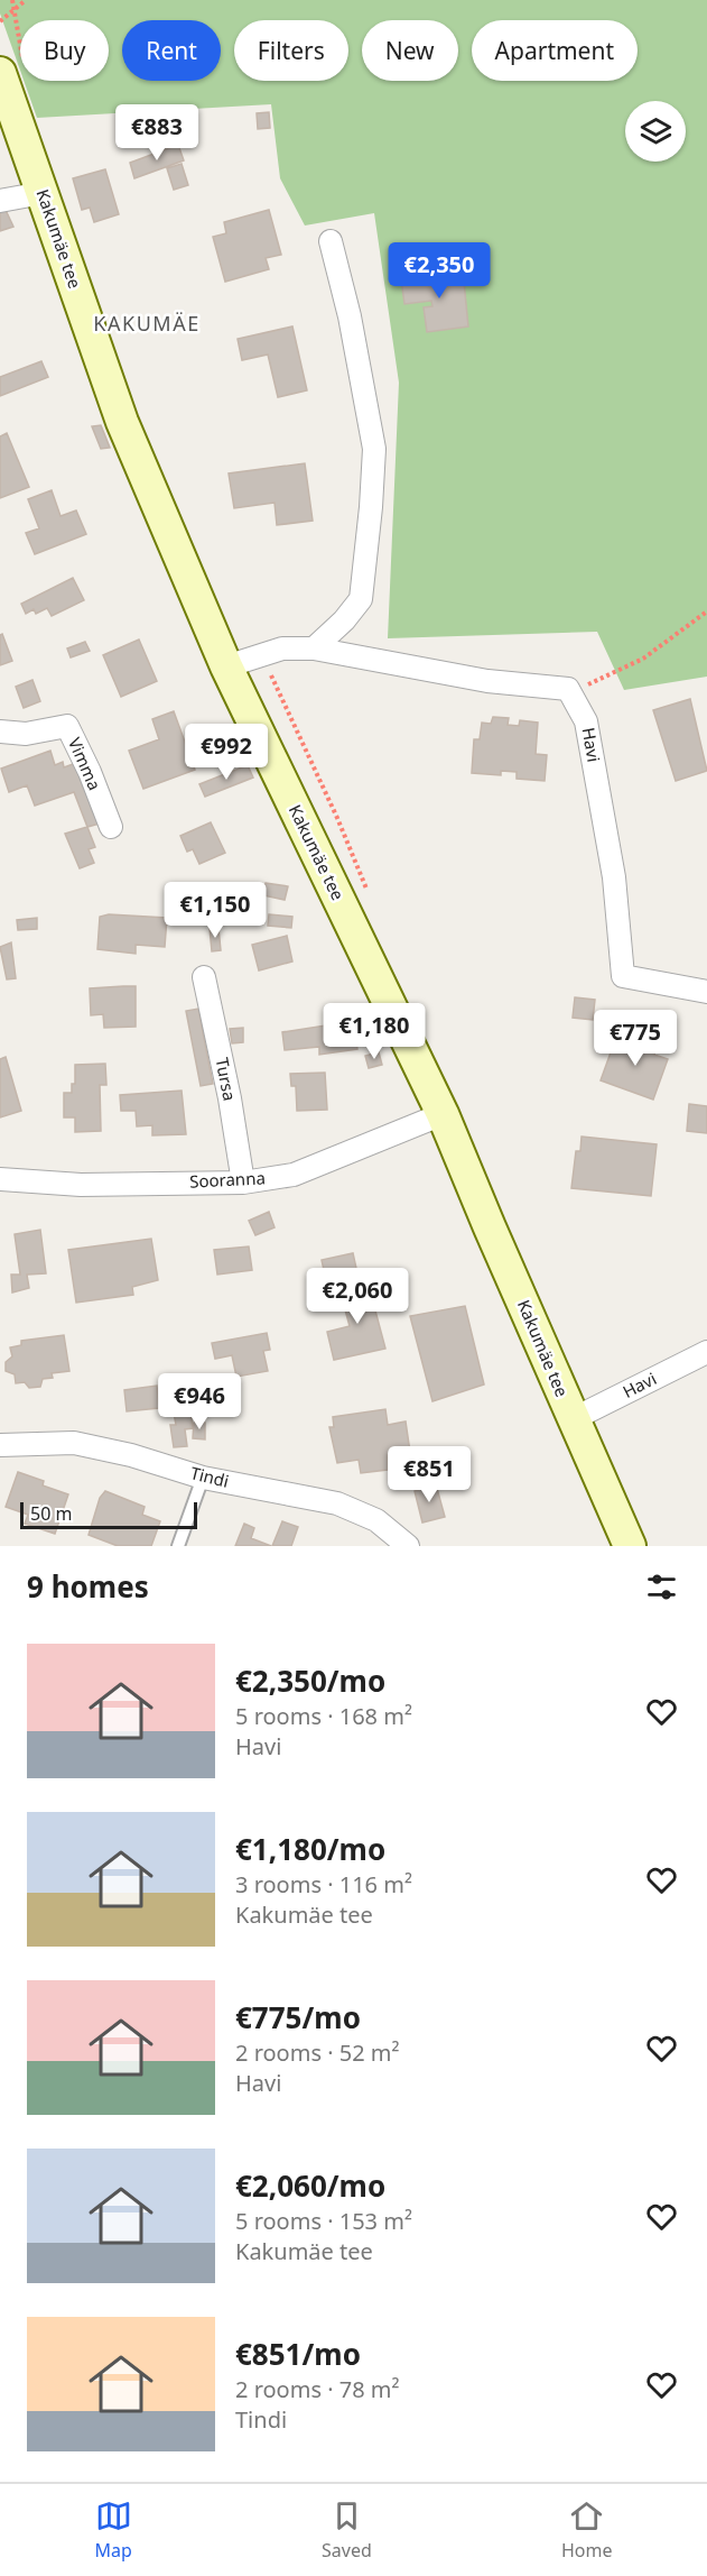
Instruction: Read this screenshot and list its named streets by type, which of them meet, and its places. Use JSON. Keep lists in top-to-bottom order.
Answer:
{
  "streets": {
    "street": [
      "Kakumäe tee",
      "Havi",
      "Vimma",
      "Tursa",
      "Sooranna",
      "Tindi"
    ]
  },
  "crossings": [
    ["Kakumäe tee", "Havi"],
    ["Kakumäe tee", "Sooranna"],
    ["Tursa", "Sooranna"]
  ],
  "districts": ["KAKUMÄE"],
  "scale_bar": "50 m",
  "page": {
    "chip": [
      "Buy",
      "Rent",
      "Filters",
      "New",
      "Apartment"
    ],
    "price": [
      "€883",
      "€2,350",
      "€992",
      "€1,150",
      "€1,180",
      "€775",
      "€2,060",
      "€946",
      "€851"
    ],
    "scale": "50 m",
    "heading": "9 homes",
    "list": [
      {
        "name": "€2,350/mo",
        "note": "5 rooms · 168 m² · Havi"
      },
      {
        "name": "€1,180/mo",
        "note": "3 rooms · 116 m² · Kakumäe tee"
      },
      {
        "name": "€775/mo",
        "note": "2 rooms · 52 m² · Havi"
      },
      {
        "name": "€2,060/mo",
        "note": "5 rooms · 153 m² · Kakumäe tee"
      },
      {
        "name": "€851/mo",
        "note": "2 rooms · 78 m² · Tindi"
      }
    ],
    "tabs": ["Map", "Saved", "Home"]
  }
}
